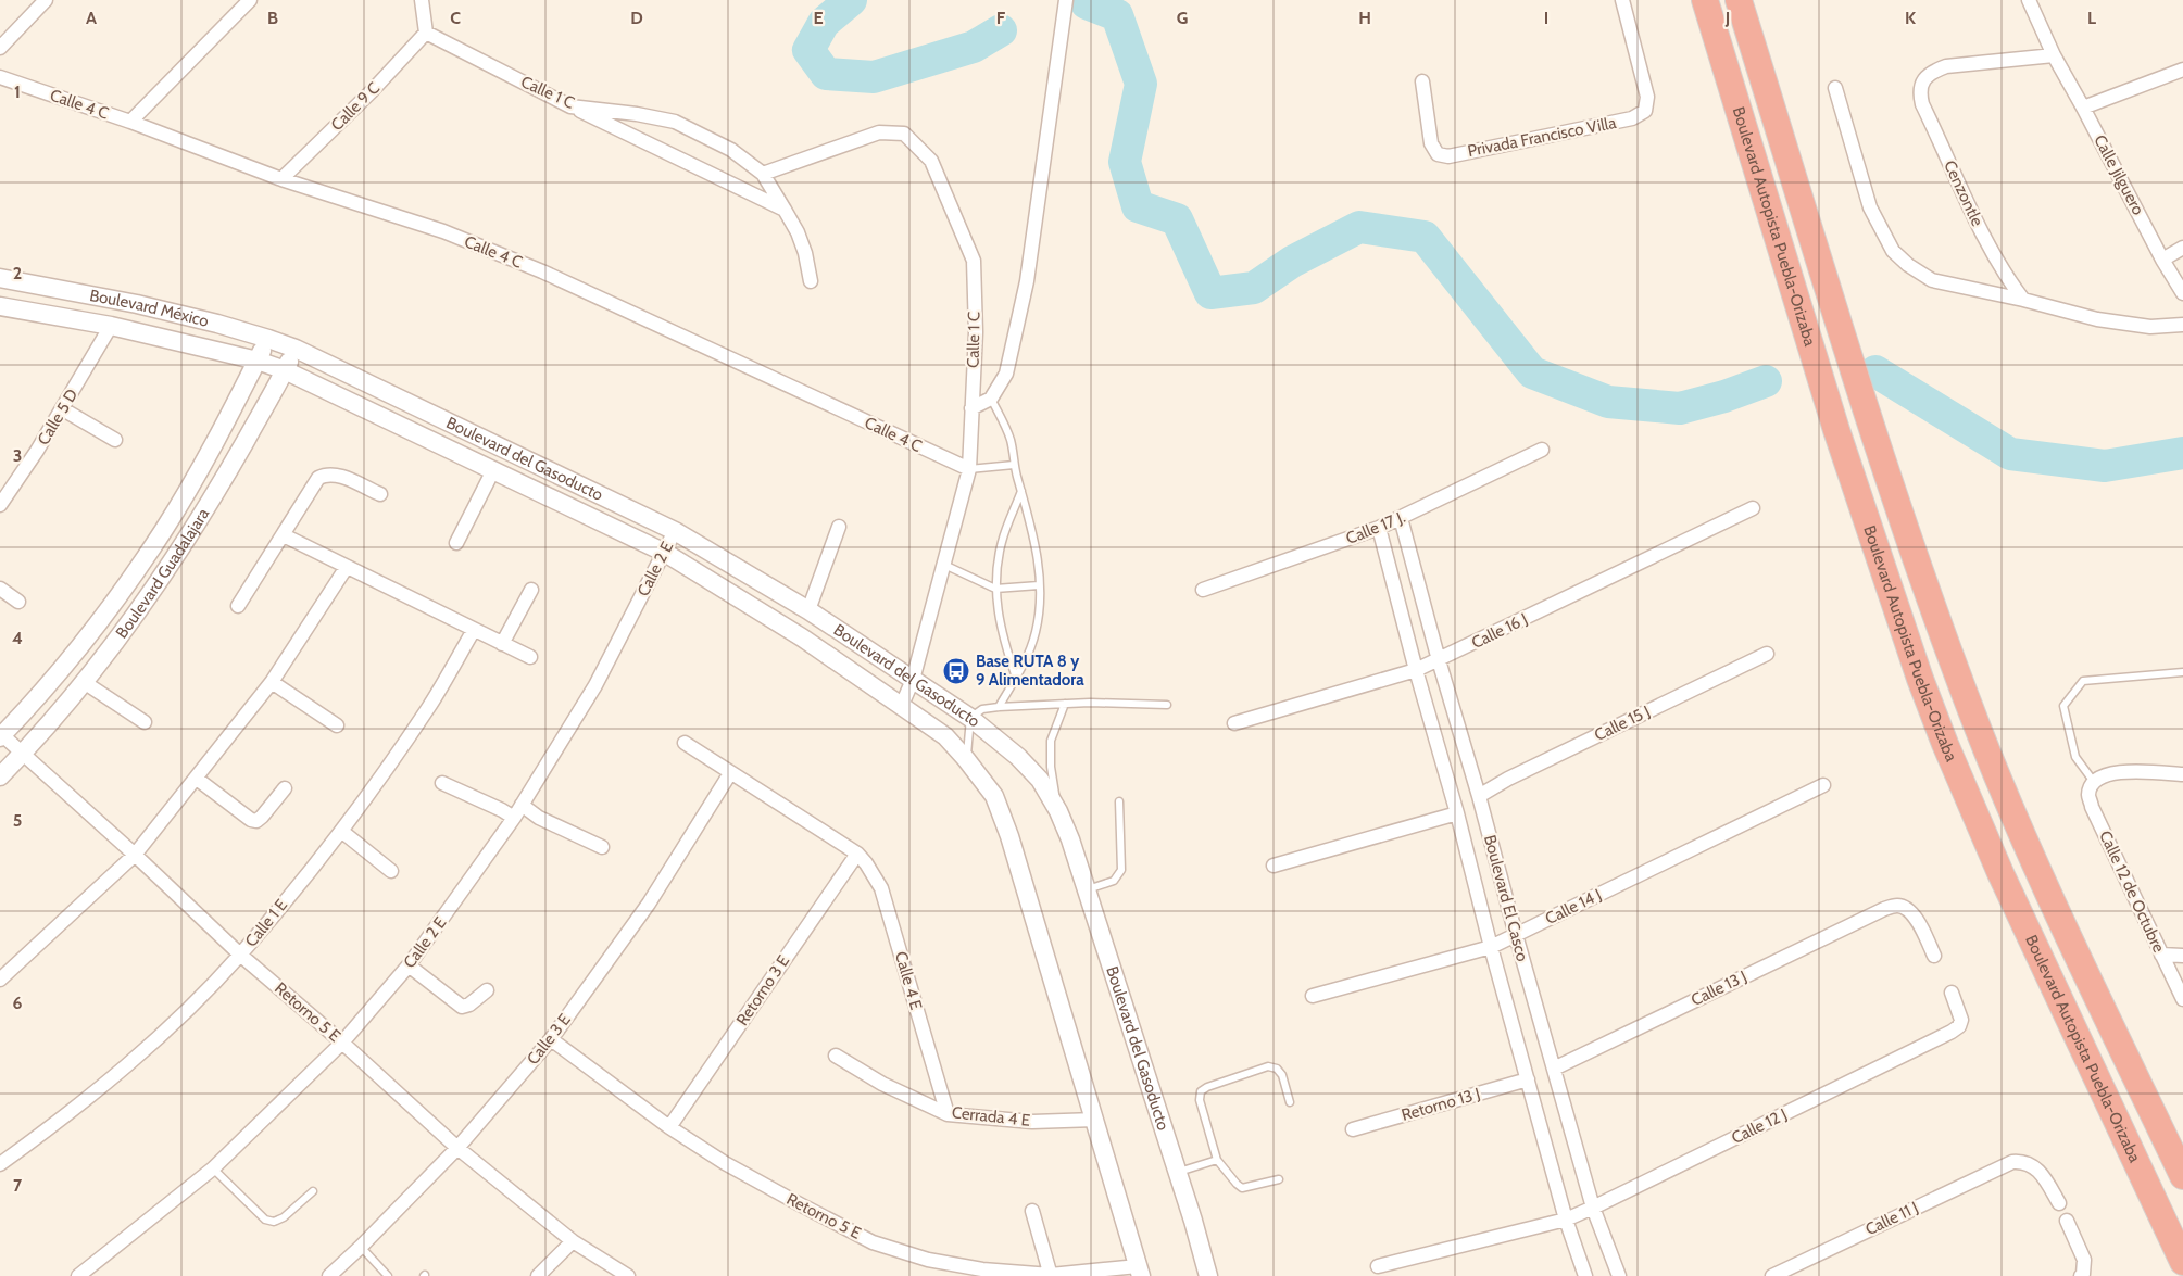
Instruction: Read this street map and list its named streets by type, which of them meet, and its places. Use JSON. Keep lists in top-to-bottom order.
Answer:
{
  "streets": {
    "highway": ["Boulevard Autopista Puebla-Orizaba"],
    "street": [
      "Calle 1 C",
      "Calle 4 C",
      "Calle 9 C",
      "Privada Francisco Villa",
      "Calle Jilguero",
      "Cenzontle",
      "Boulevard México",
      "Calle 5 D",
      "Boulevard del Gasoducto",
      "Calle 17 J.",
      "Calle 2 E",
      "Boulevard Guadalajara",
      "Calle 16 J",
      "Calle 15 J",
      "Calle 12 de Octubre",
      "Boulevard El Casco",
      "Calle 14 J",
      "Calle 1 E",
      "Calle 4 E",
      "Calle 13 J",
      "Retorno 3 E",
      "Retorno 5 E",
      "Calle 3 E",
      "Retorno 13 J",
      "Cerrada 4 E",
      "Calle 12 J",
      "Calle 11 J"
    ]
  },
  "crossings": [
    ["Calle 1 C", "Calle 4 C"],
    ["Calle 1 C", "Calle 9 C"],
    ["Calle 1 C", "Boulevard del Gasoducto"],
    ["Calle 4 C", "Calle 9 C"],
    ["Calle Jilguero", "Cenzontle"],
    ["Boulevard México", "Calle 5 D"],
    ["Boulevard México", "Boulevard del Gasoducto"],
    ["Boulevard México", "Boulevard Guadalajara"],
    ["Boulevard del Gasoducto", "Calle 2 E"],
    ["Boulevard del Gasoducto", "Boulevard Guadalajara"],
    ["Boulevard del Gasoducto", "Retorno 5 E"],
    ["Boulevard del Gasoducto", "Cerrada 4 E"],
    ["Calle 17 J.", "Boulevard El Casco"],
    ["Calle 2 E", "Retorno 5 E"],
    ["Boulevard Guadalajara", "Retorno 5 E"],
    ["Calle 16 J", "Boulevard El Casco"],
    ["Calle 15 J", "Boulevard El Casco"],
    ["Boulevard El Casco", "Calle 14 J"],
    ["Boulevard El Casco", "Calle 13 J"],
    ["Boulevard El Casco", "Retorno 13 J"],
    ["Boulevard El Casco", "Calle 12 J"],
    ["Calle 1 E", "Retorno 5 E"],
    ["Calle 4 E", "Retorno 3 E"],
    ["Calle 4 E", "Cerrada 4 E"],
    ["Retorno 3 E", "Retorno 5 E"],
    ["Retorno 5 E", "Calle 3 E"]
  ],
  "places": {
    "bus stop": ["Base RUTA 8 y 9 Alimentadora"]
  },
  "grid": {
    "columns": [
      "A",
      "B",
      "C",
      "D",
      "E",
      "F",
      "G",
      "H",
      "I",
      "J",
      "K",
      "L"
    ],
    "rows": [
      "1",
      "2",
      "3",
      "4",
      "5",
      "6",
      "7"
    ]
  }
}
